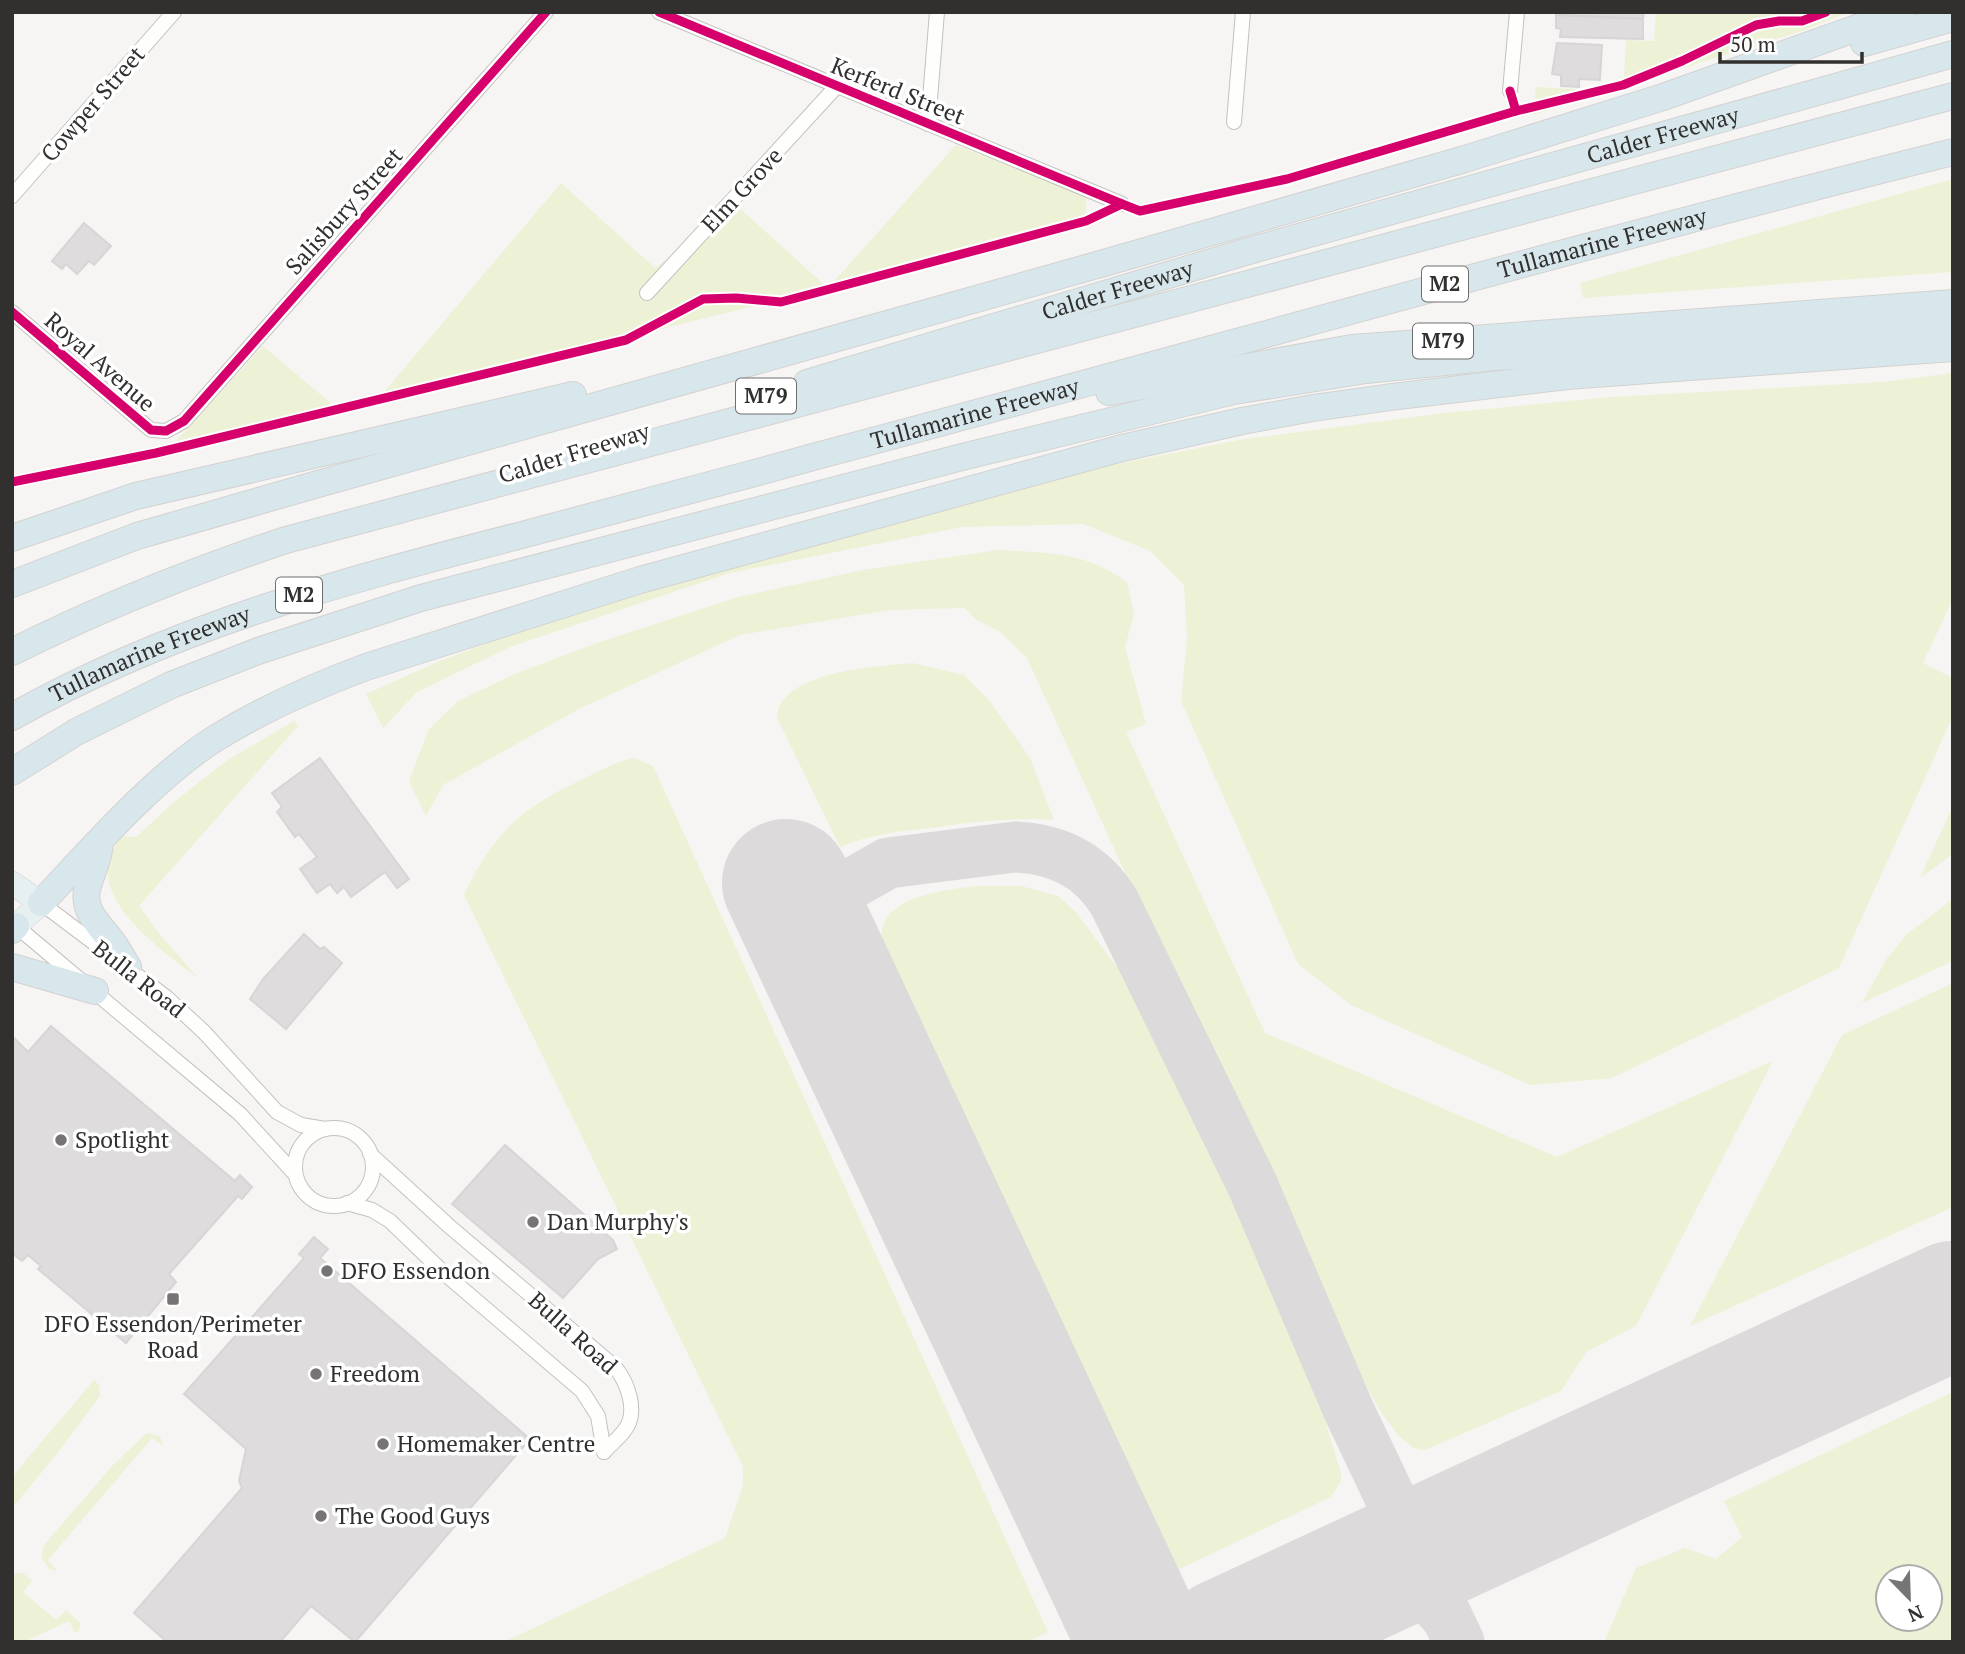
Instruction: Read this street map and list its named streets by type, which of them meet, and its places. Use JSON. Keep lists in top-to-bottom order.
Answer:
{
  "streets": {
    "highway": [
      "Calder Freeway",
      "Tullamarine Freeway",
      "M2",
      "M79"
    ],
    "main road": ["Bulla Road"],
    "street": [
      "Kerferd Street",
      "Cowper Street",
      "Elm Grove",
      "Salisbury Street",
      "Royal Avenue"
    ]
  },
  "crossings": [
    ["Kerferd Street", "Elm Grove"],
    ["Calder Freeway", "M2"],
    ["Salisbury Street", "Royal Avenue"],
    ["Tullamarine Freeway", "M79"]
  ],
  "places": {
    "other": [
      "Spotlight",
      "Dan Murphy's",
      "DFO Essendon",
      "Freedom",
      "Homemaker Centre",
      "The Good Guys"
    ],
    "transit": ["DFO Essendon/Perimeter Road"]
  },
  "scale_bar": "50 m",
  "north": "bottom right"
}
